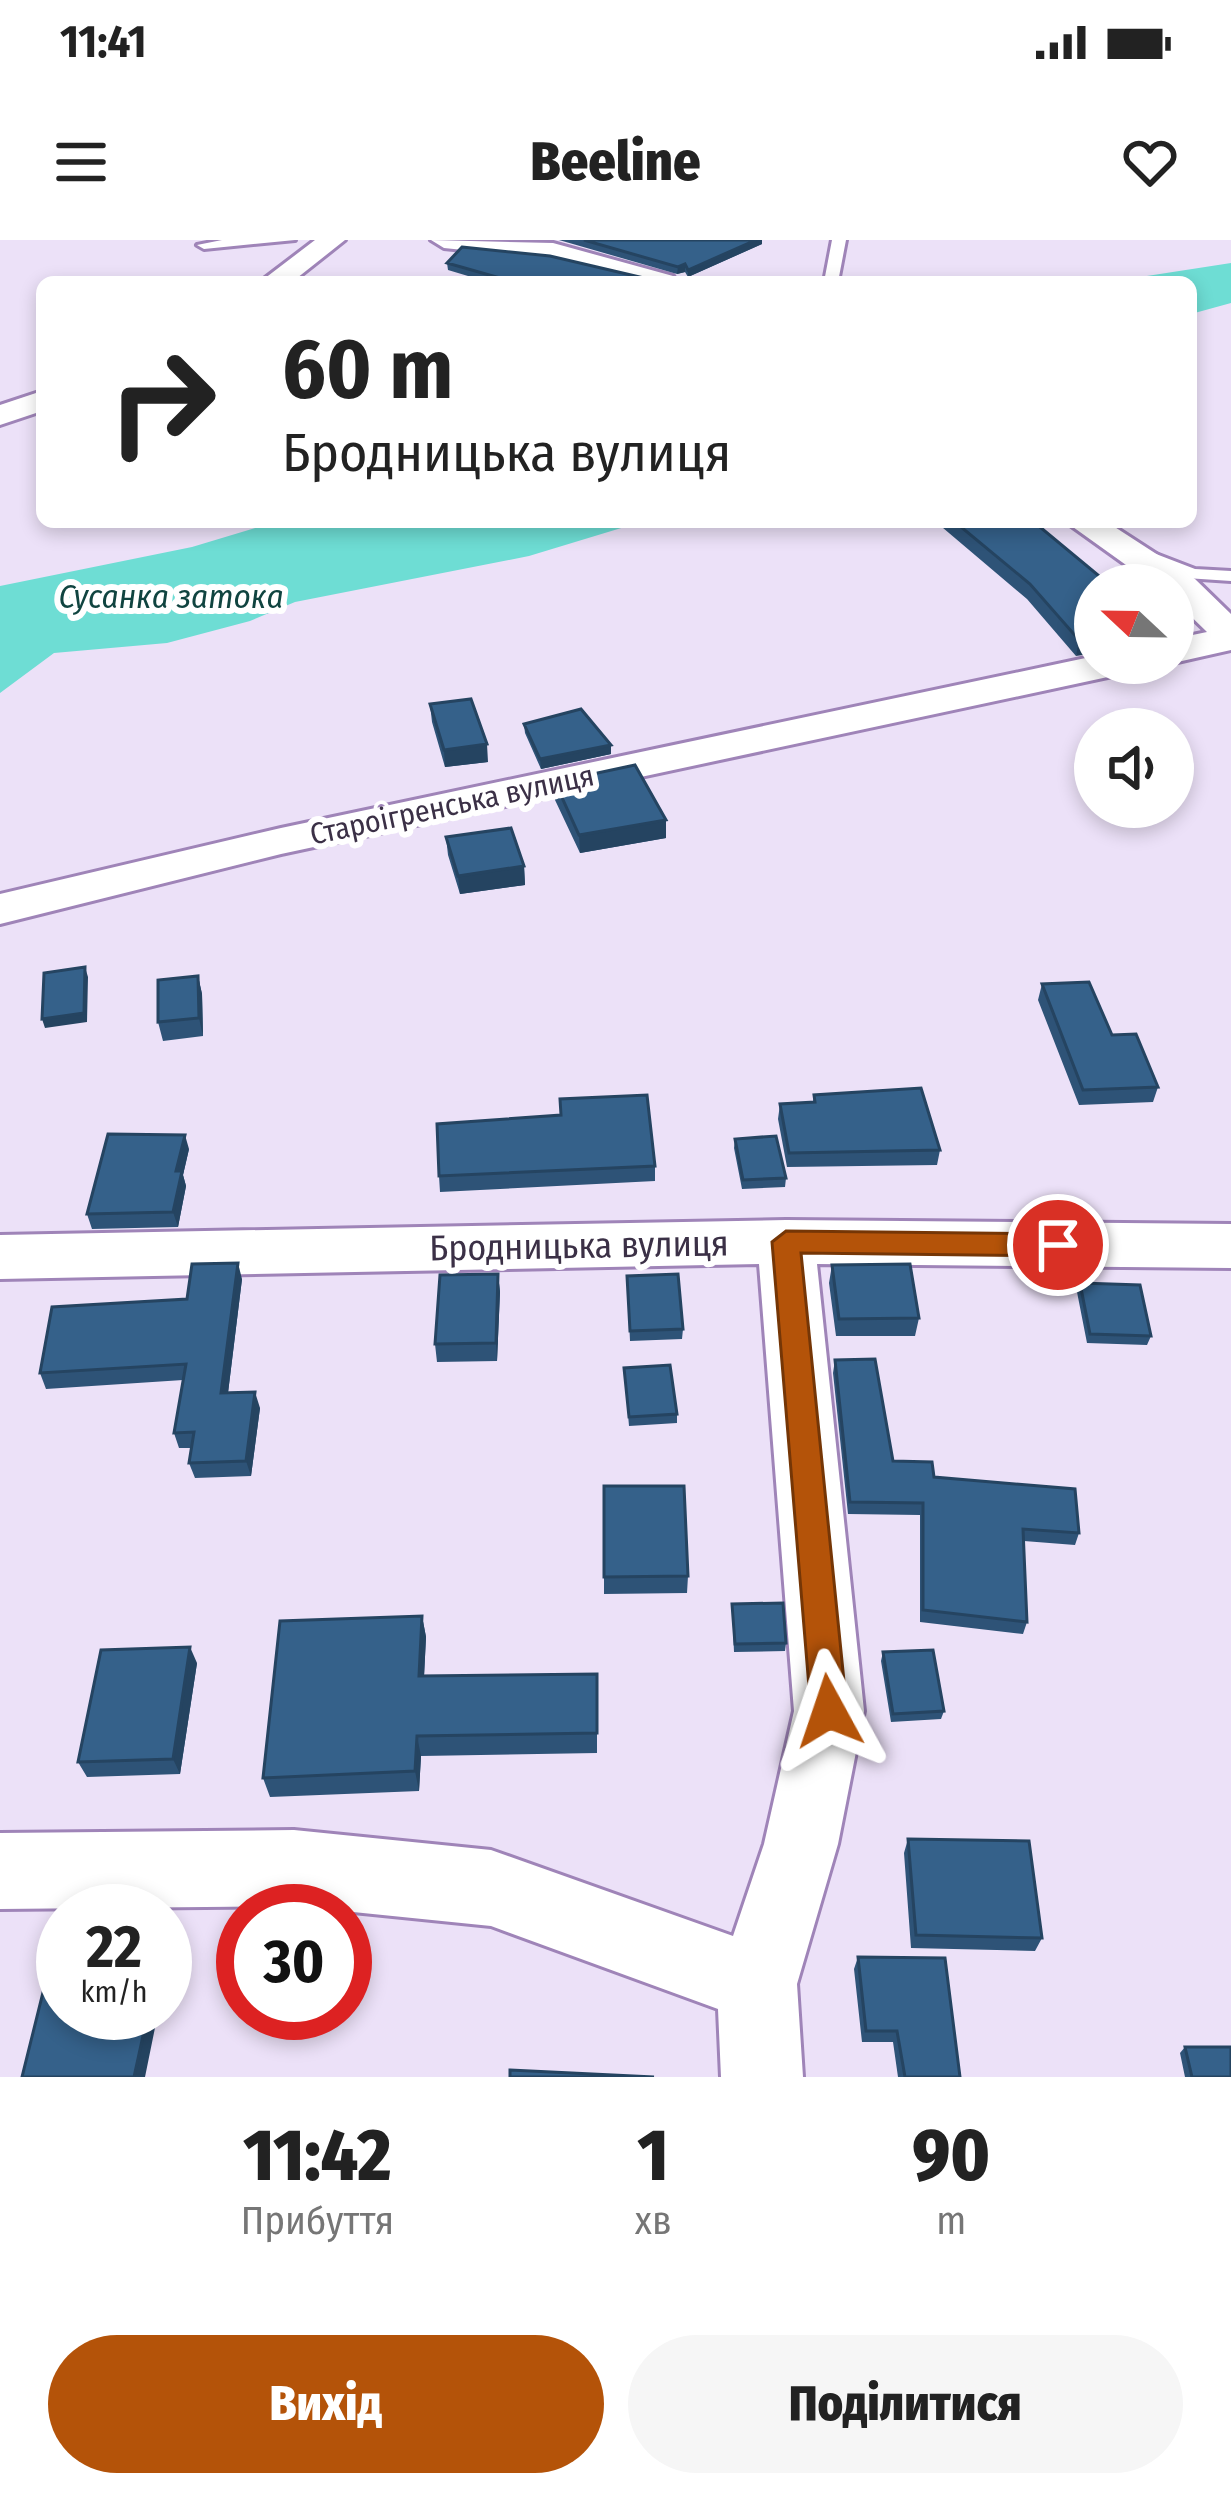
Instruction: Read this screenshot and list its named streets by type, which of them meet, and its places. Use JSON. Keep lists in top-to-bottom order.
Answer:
{
  "streets": {
    "street": ["Староігренська вулиця", "Бродницька вулиця"]
  },
  "water": ["Сусанка затока"],
  "north": "left",
  "page": {
    "status": "11:41",
    "header": "Beeline",
    "turn": ["60 m", "Бродницька вулиця"],
    "speed": "22 km/h",
    "limit": "30",
    "eta": [
      "11:42",
      "Прибуття",
      "1",
      "хв",
      "90",
      "m"
    ],
    "buttons": ["Вихід", "Поділитися"]
  }
}
